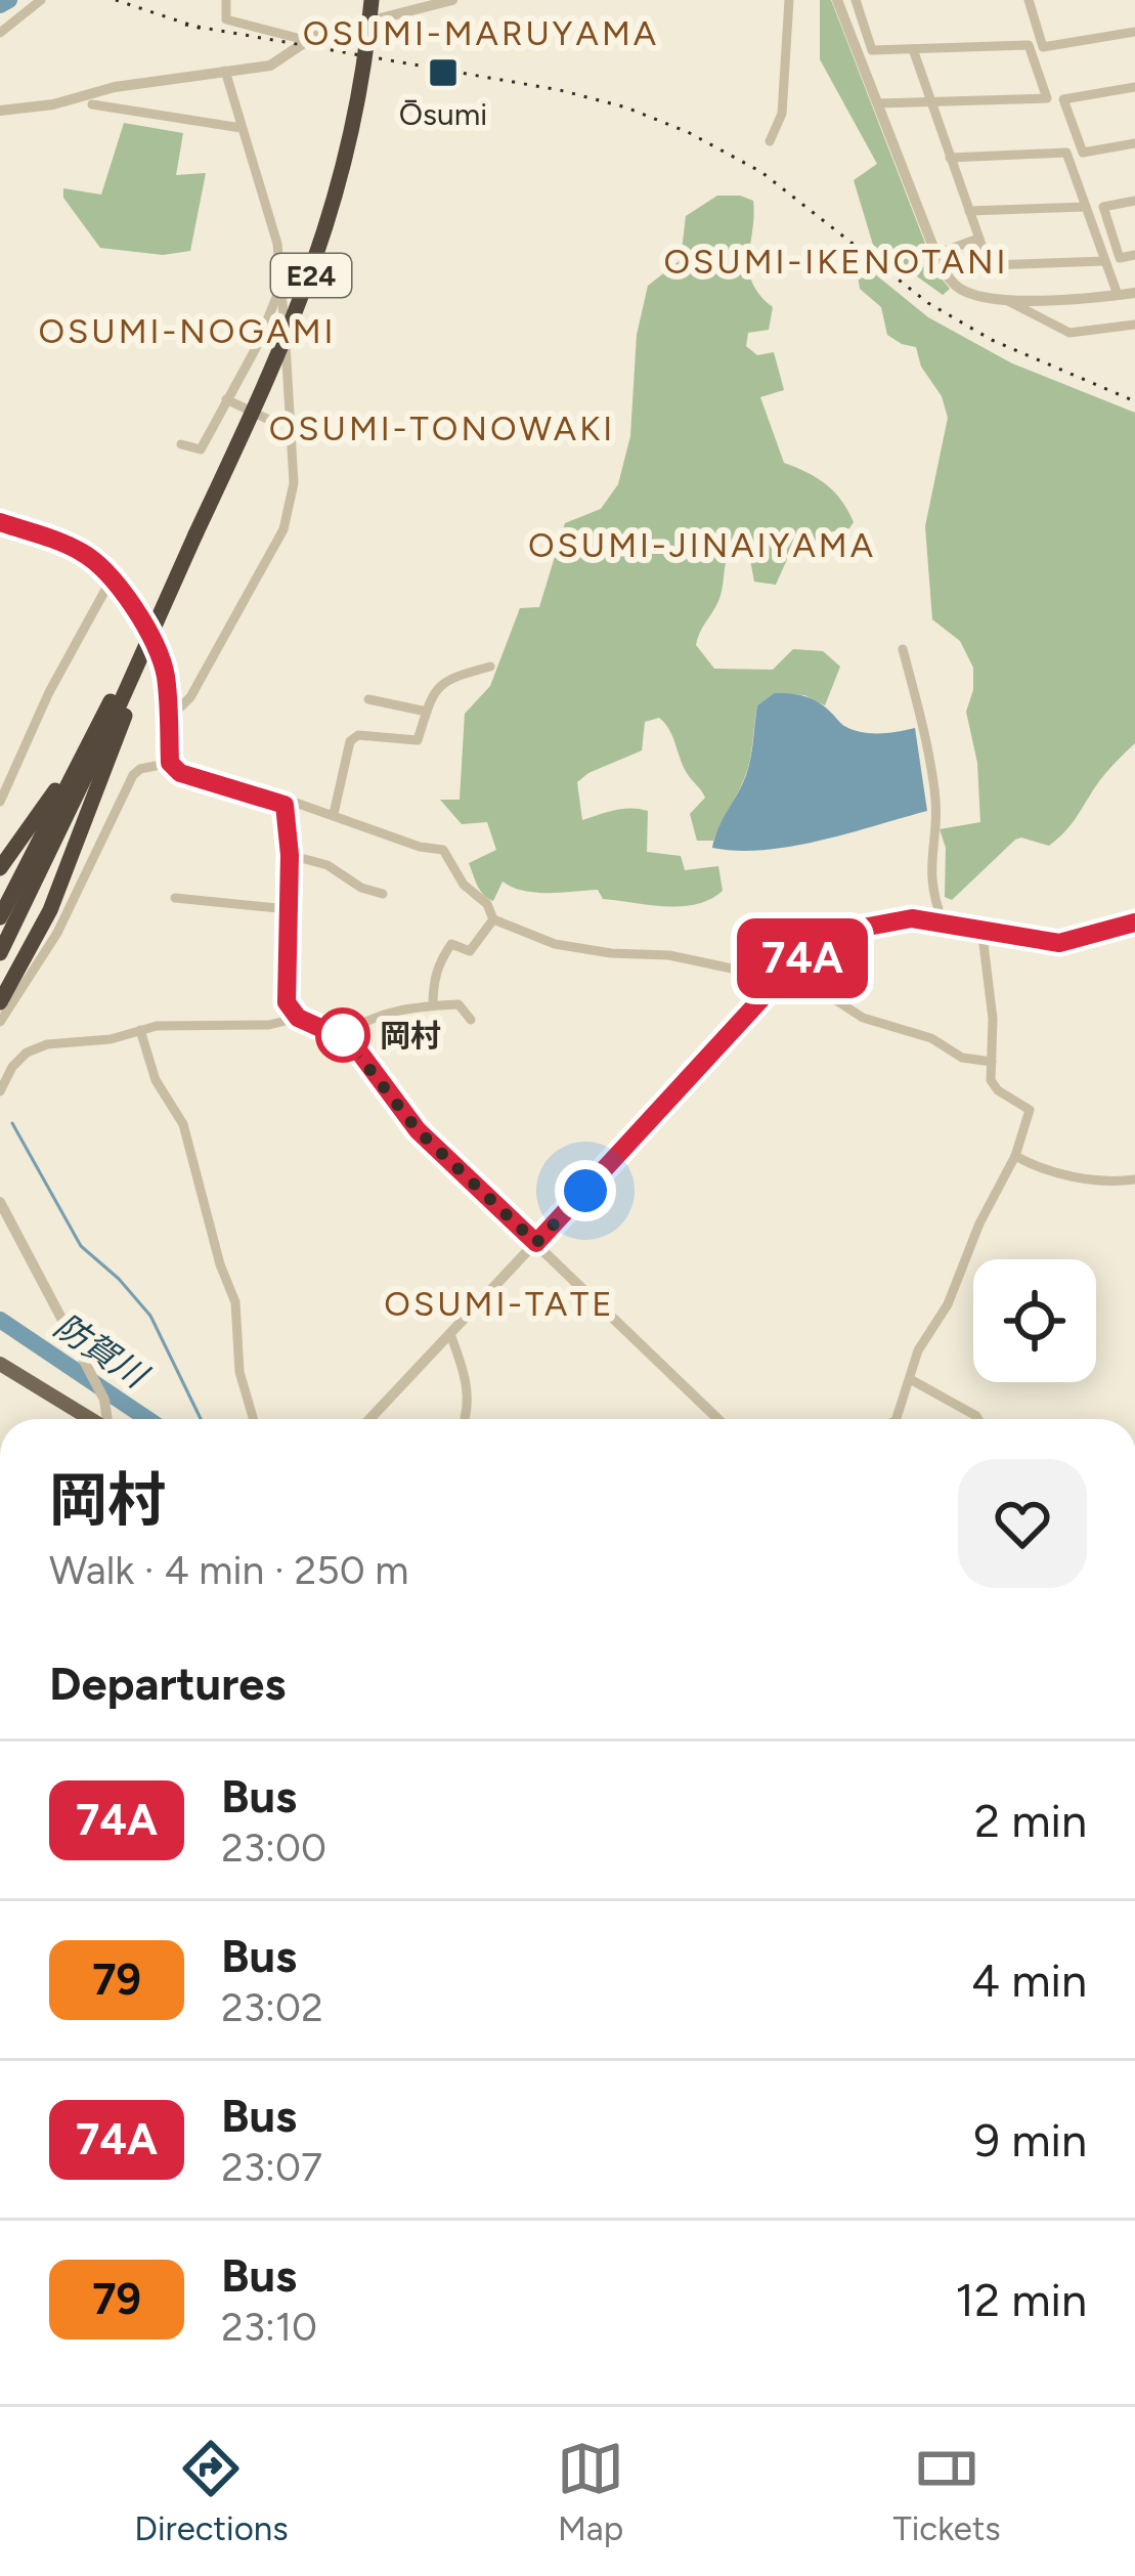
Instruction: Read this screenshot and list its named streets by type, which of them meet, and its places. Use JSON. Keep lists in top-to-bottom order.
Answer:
{
  "streets": {
    "highway": ["E24"]
  },
  "districts": [
    "OSUMI-MARUYAMA",
    "OSUMI-IKENOTANI",
    "OSUMI-NOGAMI",
    "OSUMI-TONOWAKI",
    "OSUMI-JINAIYAMA",
    "OSUMI-TATE"
  ],
  "water": ["防賀川"],
  "places": {
    "transit": ["Ōsumi"],
    "other": ["岡村"]
  },
  "lines": ["bus line 74A"],
  "page": {
    "on_map": "74A",
    "heading": [
      ["岡村", "Walk · 4 min · 250 m"],
      "Departures"
    ],
    "list": [
      {
        "mark": "74A",
        "name": "Bus",
        "note": "23:00",
        "value": "2 min"
      },
      {
        "mark": "79",
        "name": "Bus",
        "note": "23:02",
        "value": "4 min"
      },
      {
        "mark": "74A",
        "name": "Bus",
        "note": "23:07",
        "value": "9 min"
      },
      {
        "mark": "79",
        "name": "Bus",
        "note": "23:10",
        "value": "12 min"
      }
    ],
    "tabs": ["Directions", "Map", "Tickets"]
  }
}
